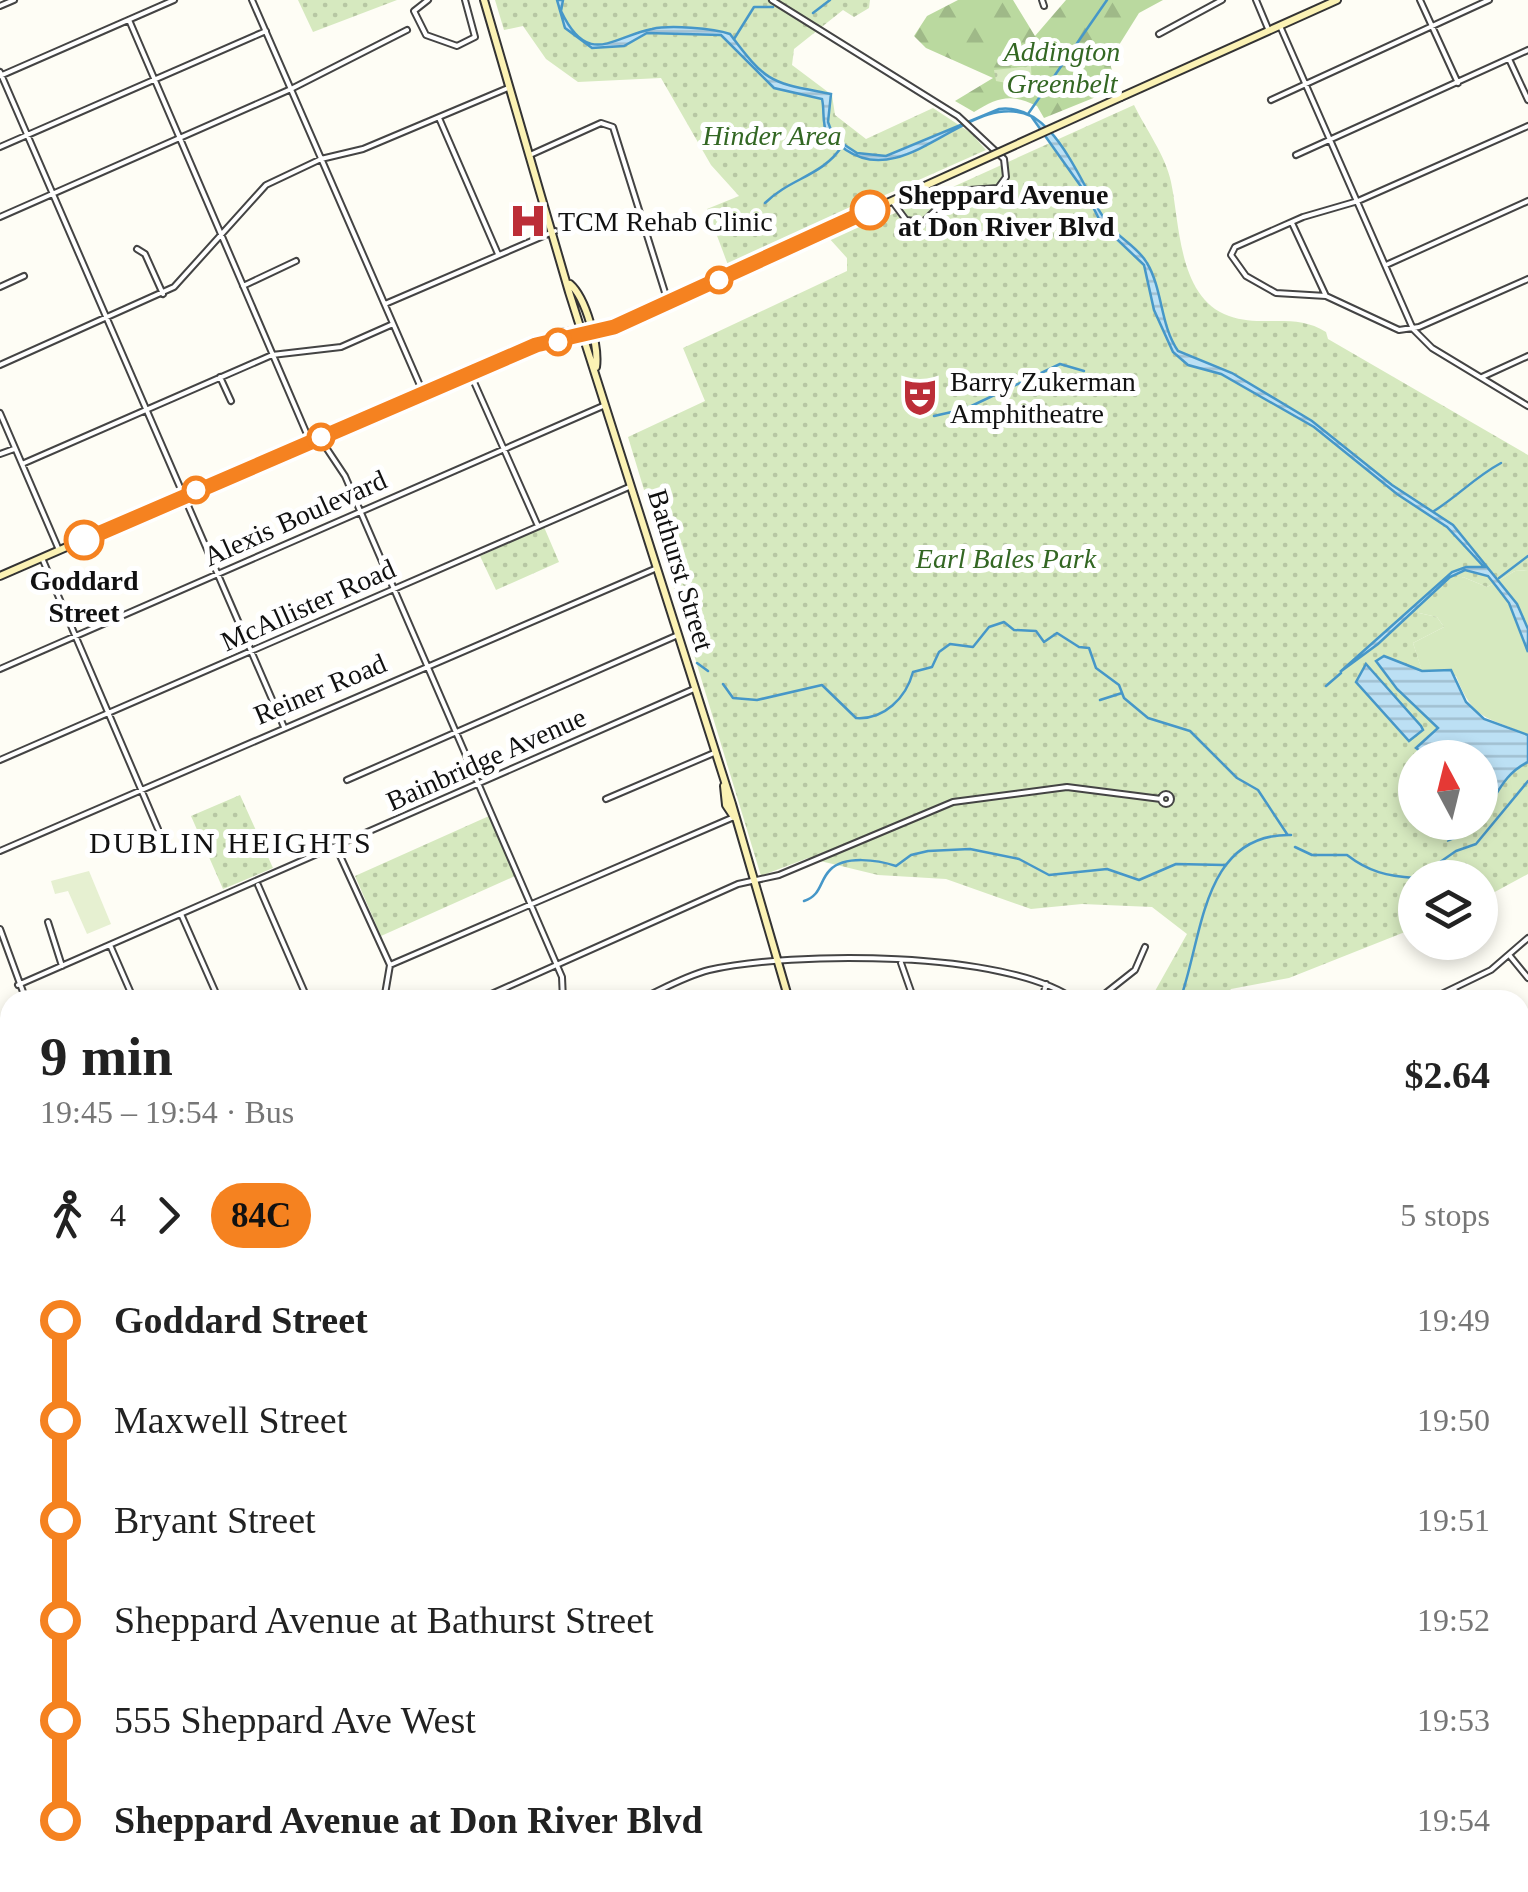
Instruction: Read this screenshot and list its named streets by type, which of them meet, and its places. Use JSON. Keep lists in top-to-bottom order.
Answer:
{
  "streets": {
    "main road": ["Bathurst Street"],
    "street": [
      "Alexis Boulevard",
      "McAllister Road",
      "Reiner Road",
      "Bainbridge Avenue"
    ]
  },
  "crossings": [
    ["Alexis Boulevard", "Bathurst Street"],
    ["Bathurst Street", "McAllister Road"],
    ["Bathurst Street", "Reiner Road"],
    ["Bathurst Street", "Bainbridge Avenue"]
  ],
  "districts": ["DUBLIN HEIGHTS"],
  "parks": ["Addington Greenbelt", "Hinder Area", "Earl Bales Park"],
  "places": {
    "other": ["Sheppard Avenue at Don River Blvd", "Goddard Street"],
    "hospital": ["TCM Rehab Clinic"],
    "theatre": ["Barry Zukerman Amphitheatre"]
  },
  "lines": ["bus line 84C"],
  "north": "top",
  "page": {
    "heading": ["9 min", "19:45 – 19:54 · Bus", "$2.64"],
    "legs": ["4", "84C", "5 stops"],
    "list": [
      {
        "name": "Goddard Street",
        "value": "19:49"
      },
      {
        "name": "Maxwell Street",
        "value": "19:50"
      },
      {
        "name": "Bryant Street",
        "value": "19:51"
      },
      {
        "name": "Sheppard Avenue at Bathurst Street",
        "value": "19:52"
      },
      {
        "name": "555 Sheppard Ave West",
        "value": "19:53"
      },
      {
        "name": "Sheppard Avenue at Don River Blvd",
        "value": "19:54"
      }
    ]
  }
}
